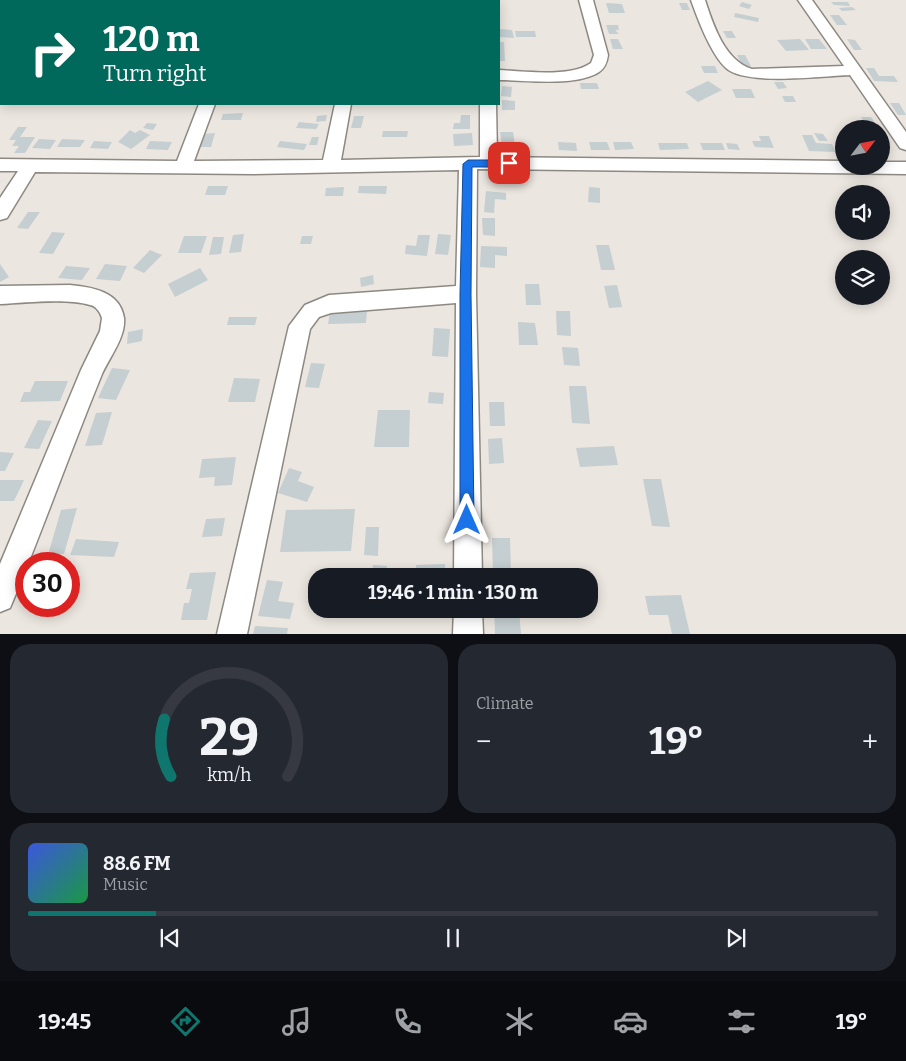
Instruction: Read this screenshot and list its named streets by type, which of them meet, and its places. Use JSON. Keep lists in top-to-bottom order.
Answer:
{
  "north": "top right",
  "page": {
    "turn": ["120 m", "Turn right"],
    "limit": "30",
    "trip": "19:46 · 1 min · 130 m",
    "tile": "Climate",
    "heat": ["−", "19°", "+"],
    "song": ["88.6 FM", "Music"],
    "tabs": ["19:45", "19°"],
    "gauge": ["29", "km/h"]
  }
}
